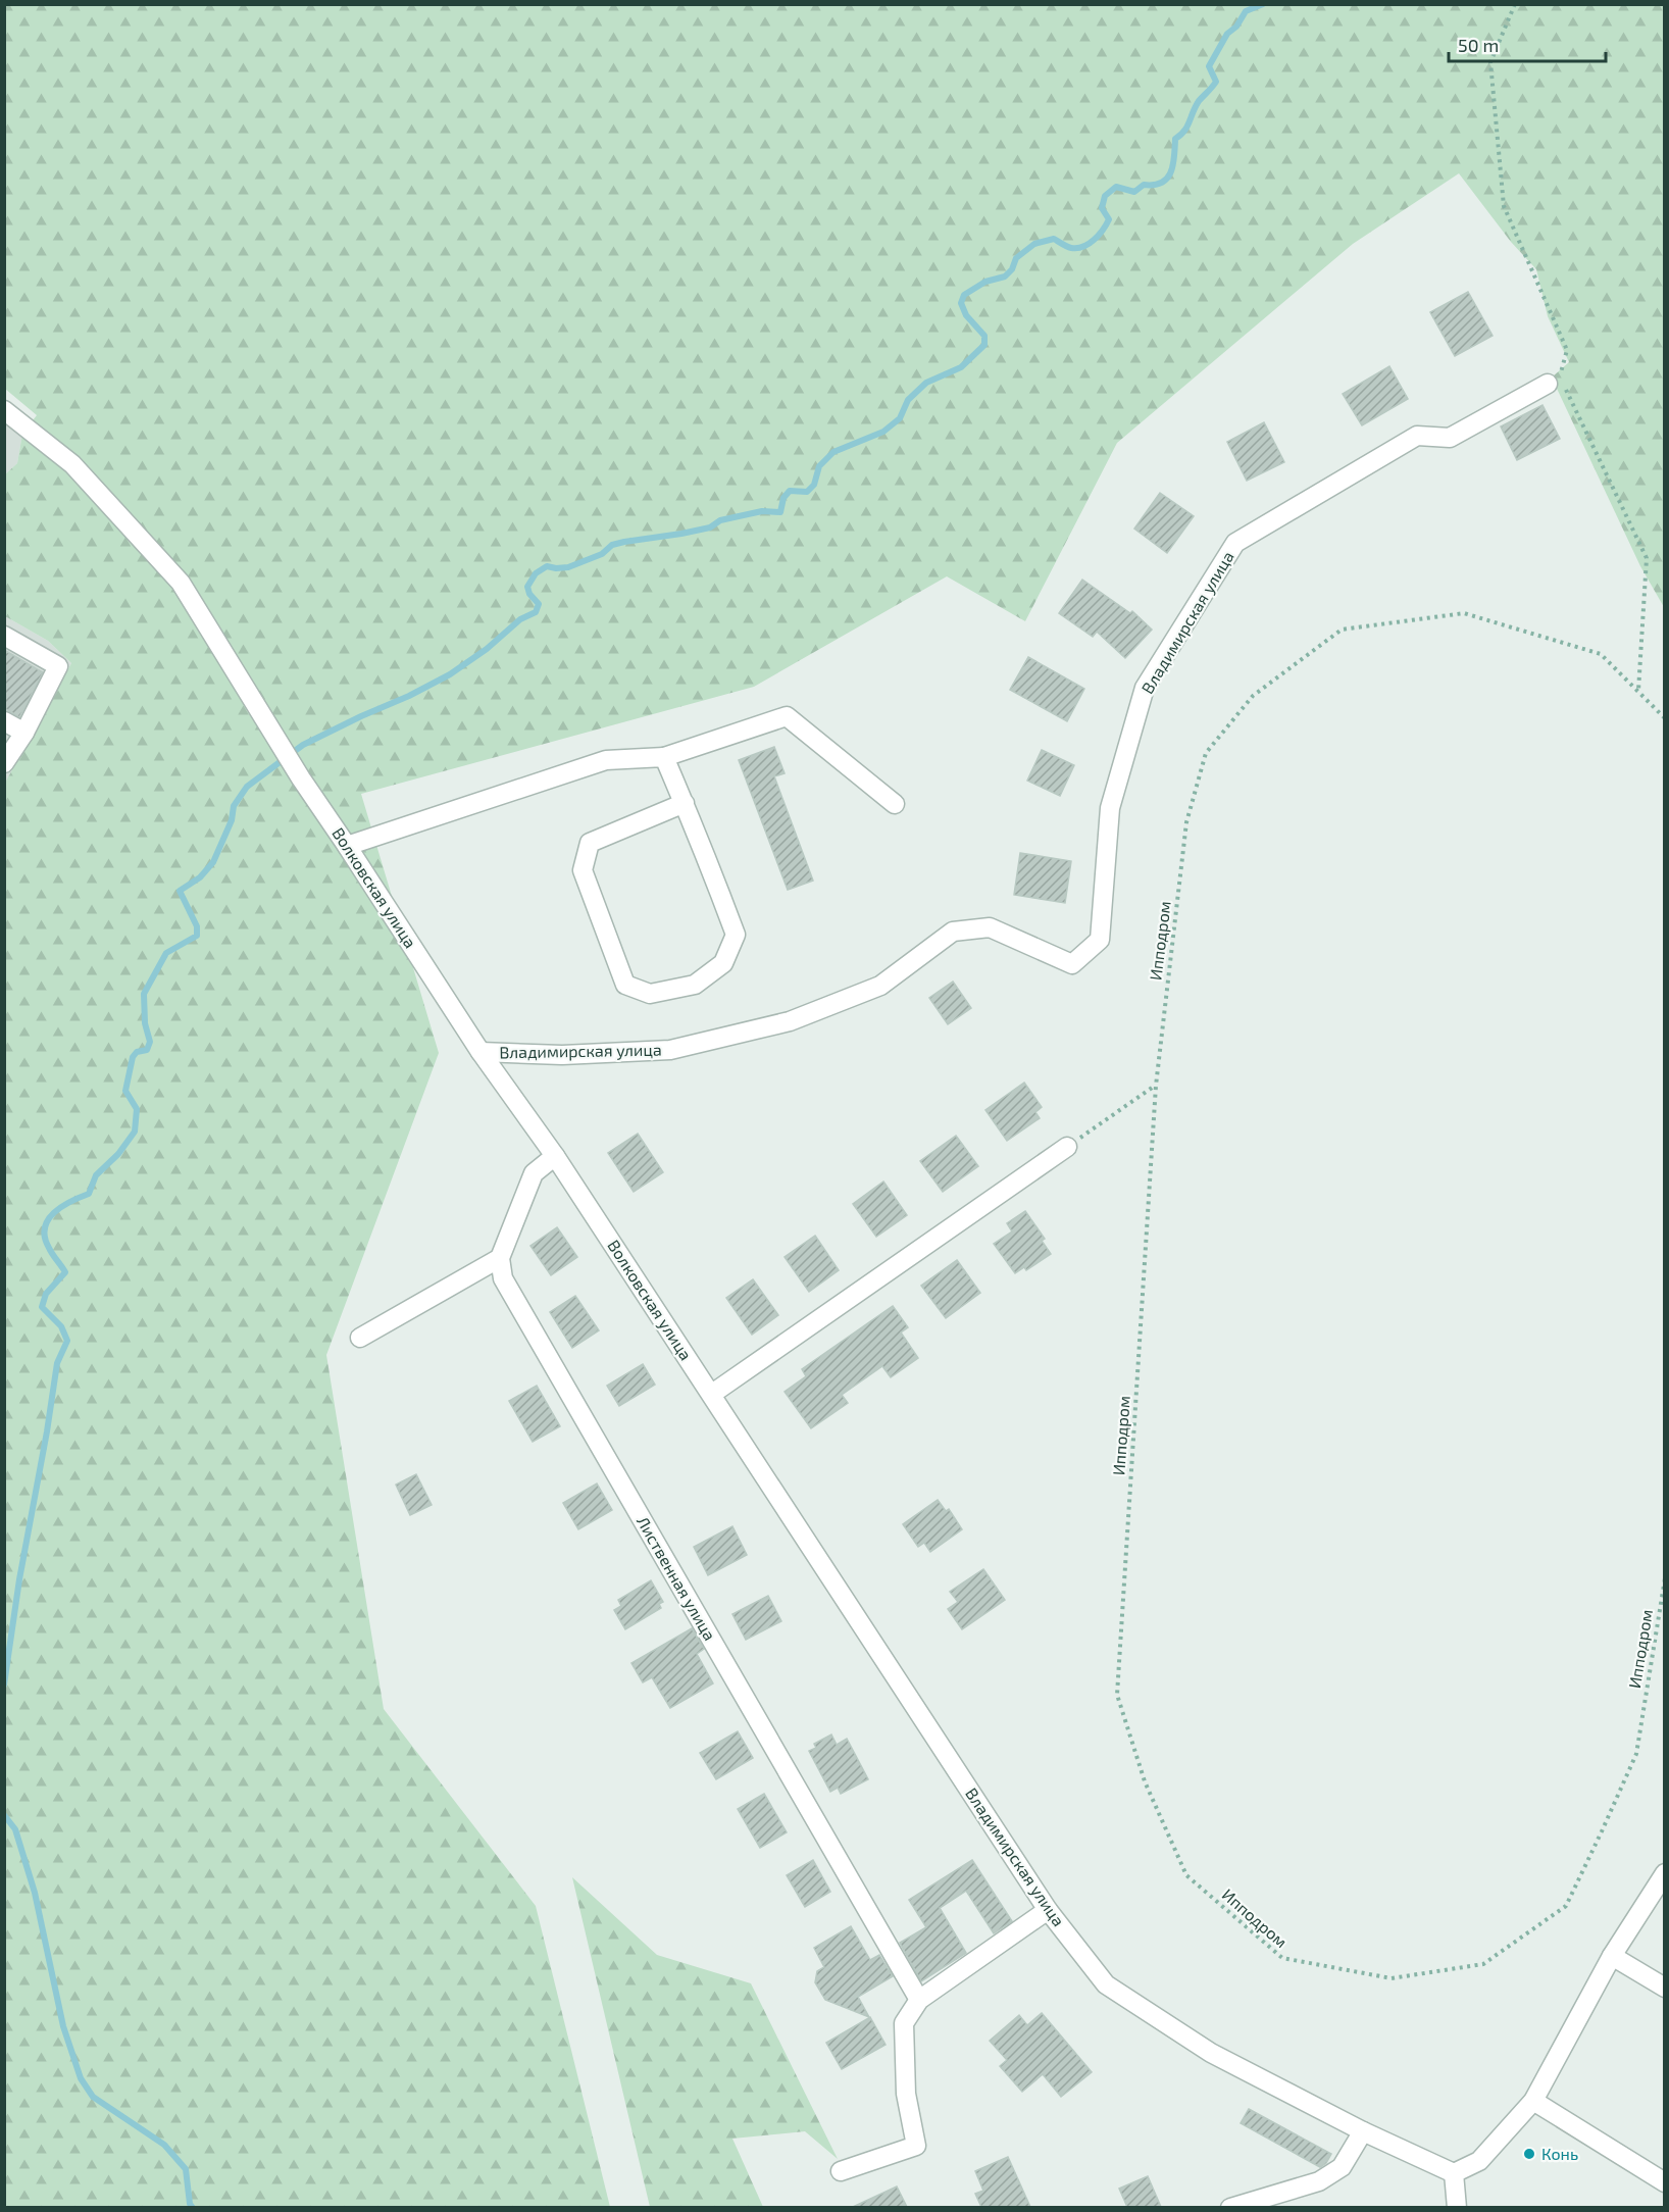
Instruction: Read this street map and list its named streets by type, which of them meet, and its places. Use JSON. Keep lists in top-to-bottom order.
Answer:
{
  "streets": {
    "street": ["Владимирская улица", "Волковская улица", "Лиственная улица"],
    "path": ["Ипподром"]
  },
  "crossings": [
    ["Владимирская улица", "Волковская улица"]
  ],
  "places": ["Конь"],
  "scale_bar": "50 m"
}
